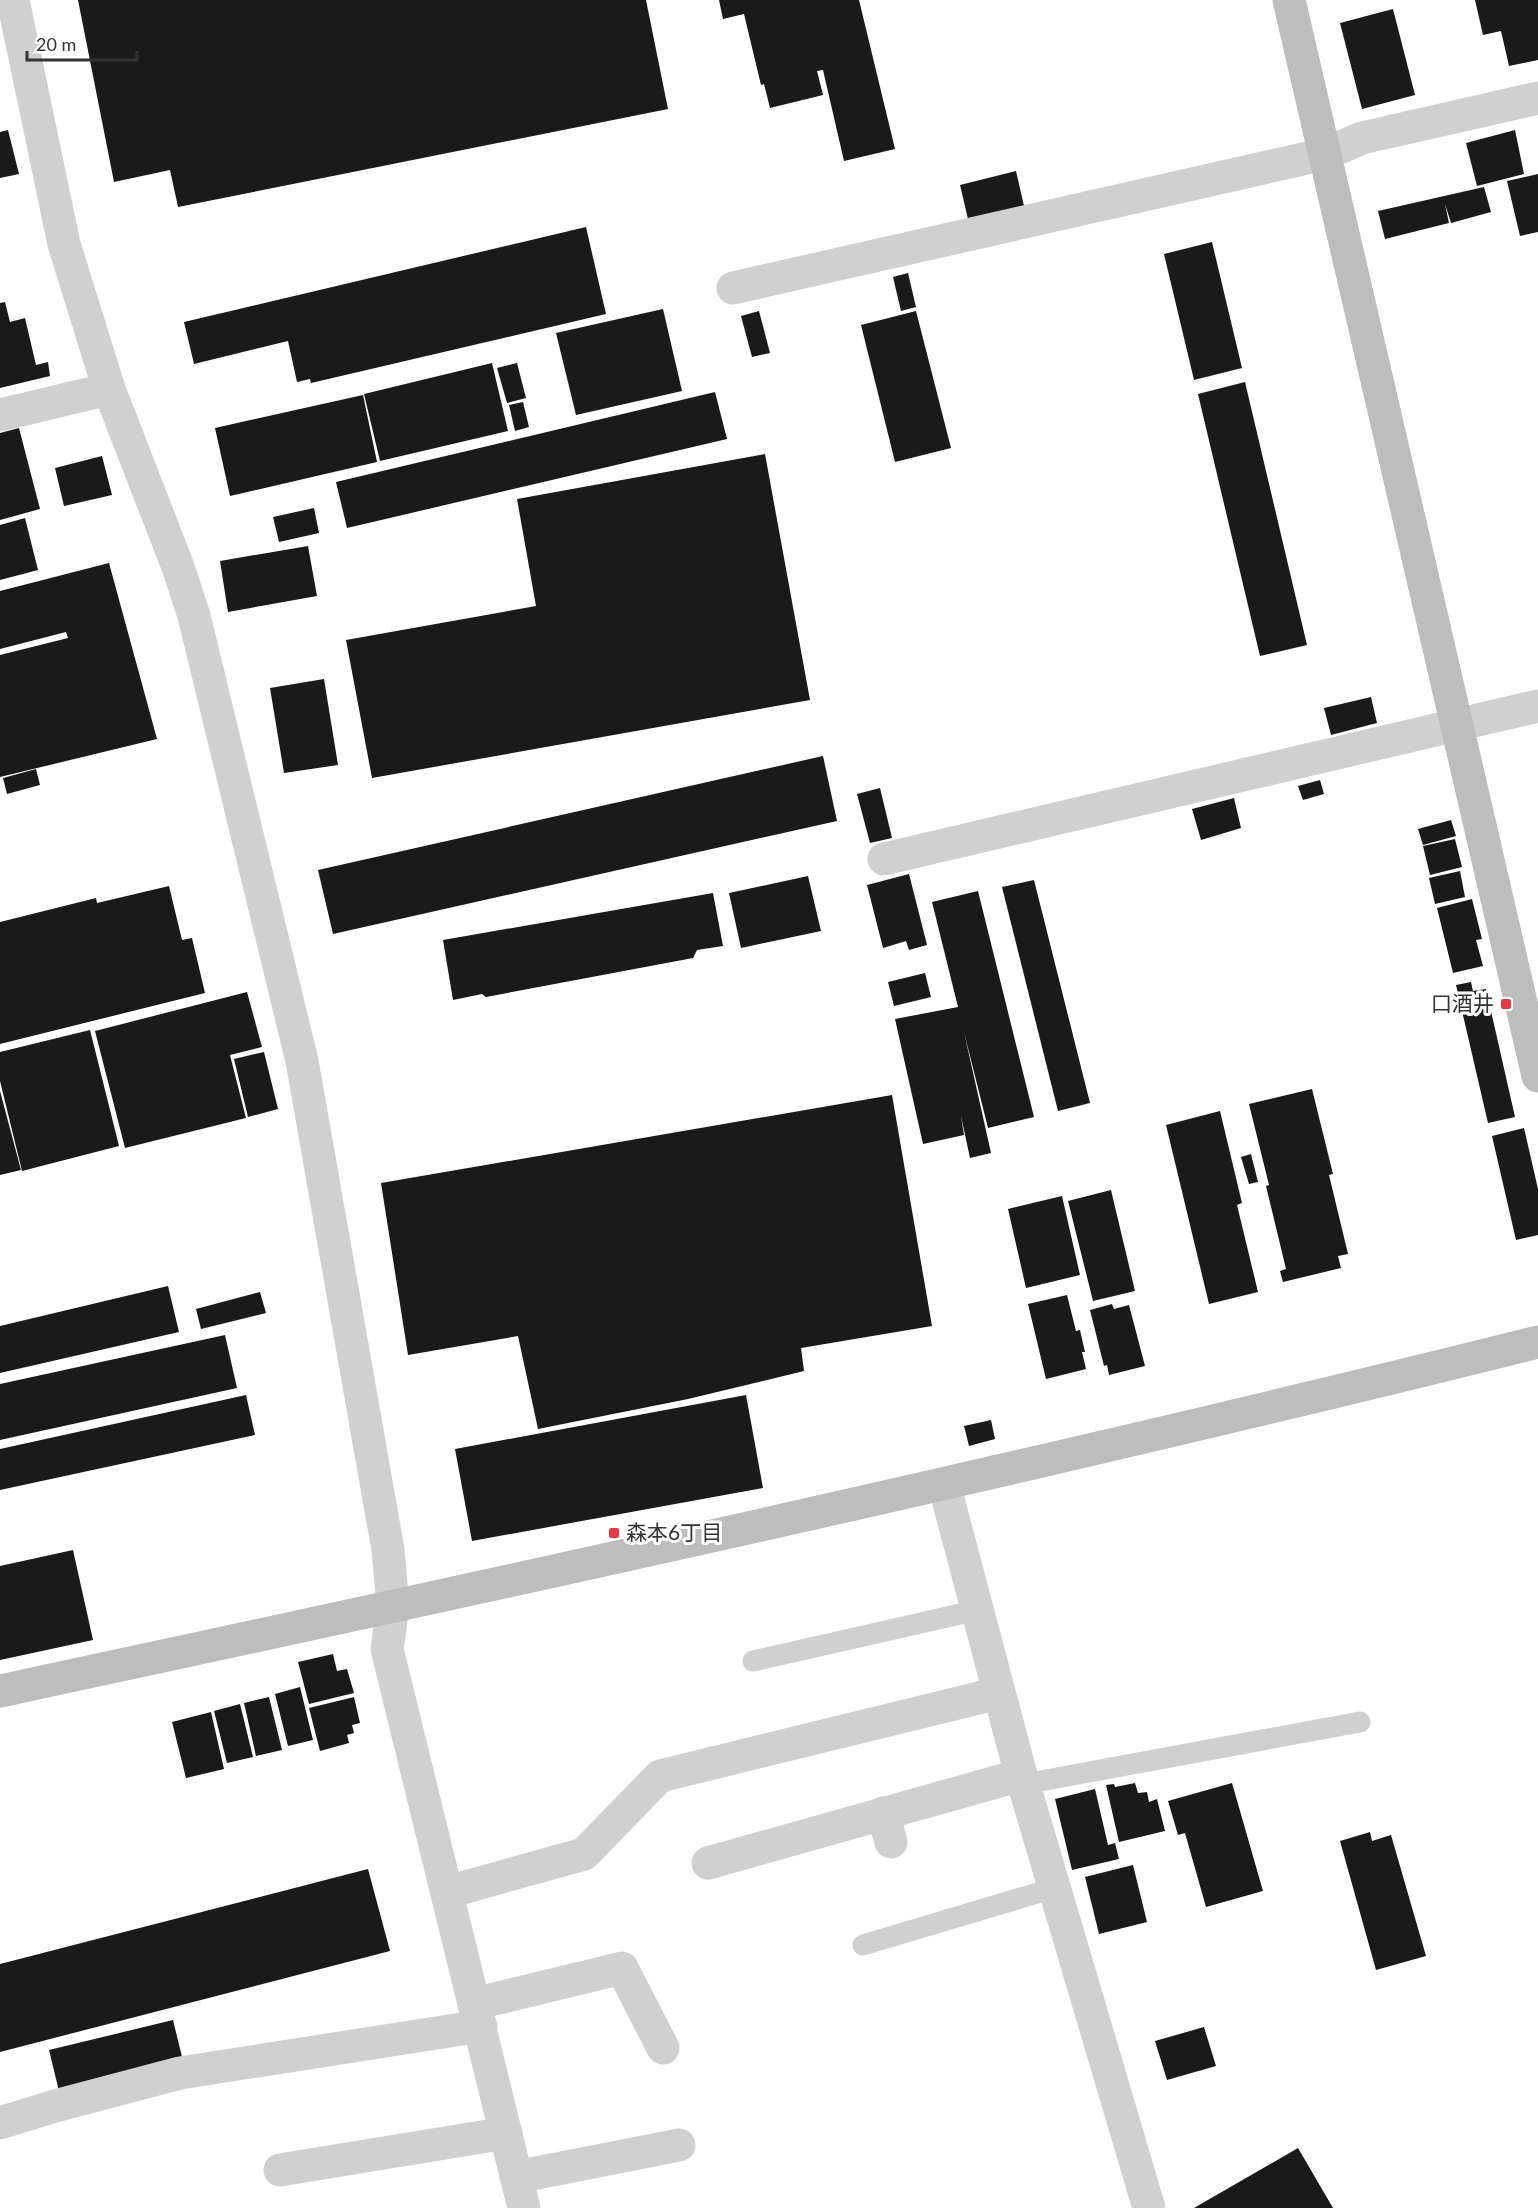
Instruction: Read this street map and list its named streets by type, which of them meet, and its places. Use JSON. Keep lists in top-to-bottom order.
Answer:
{
  "places": {
    "transit": ["口酒井", "森本6丁目"]
  },
  "scale_bar": "20 m"
}
